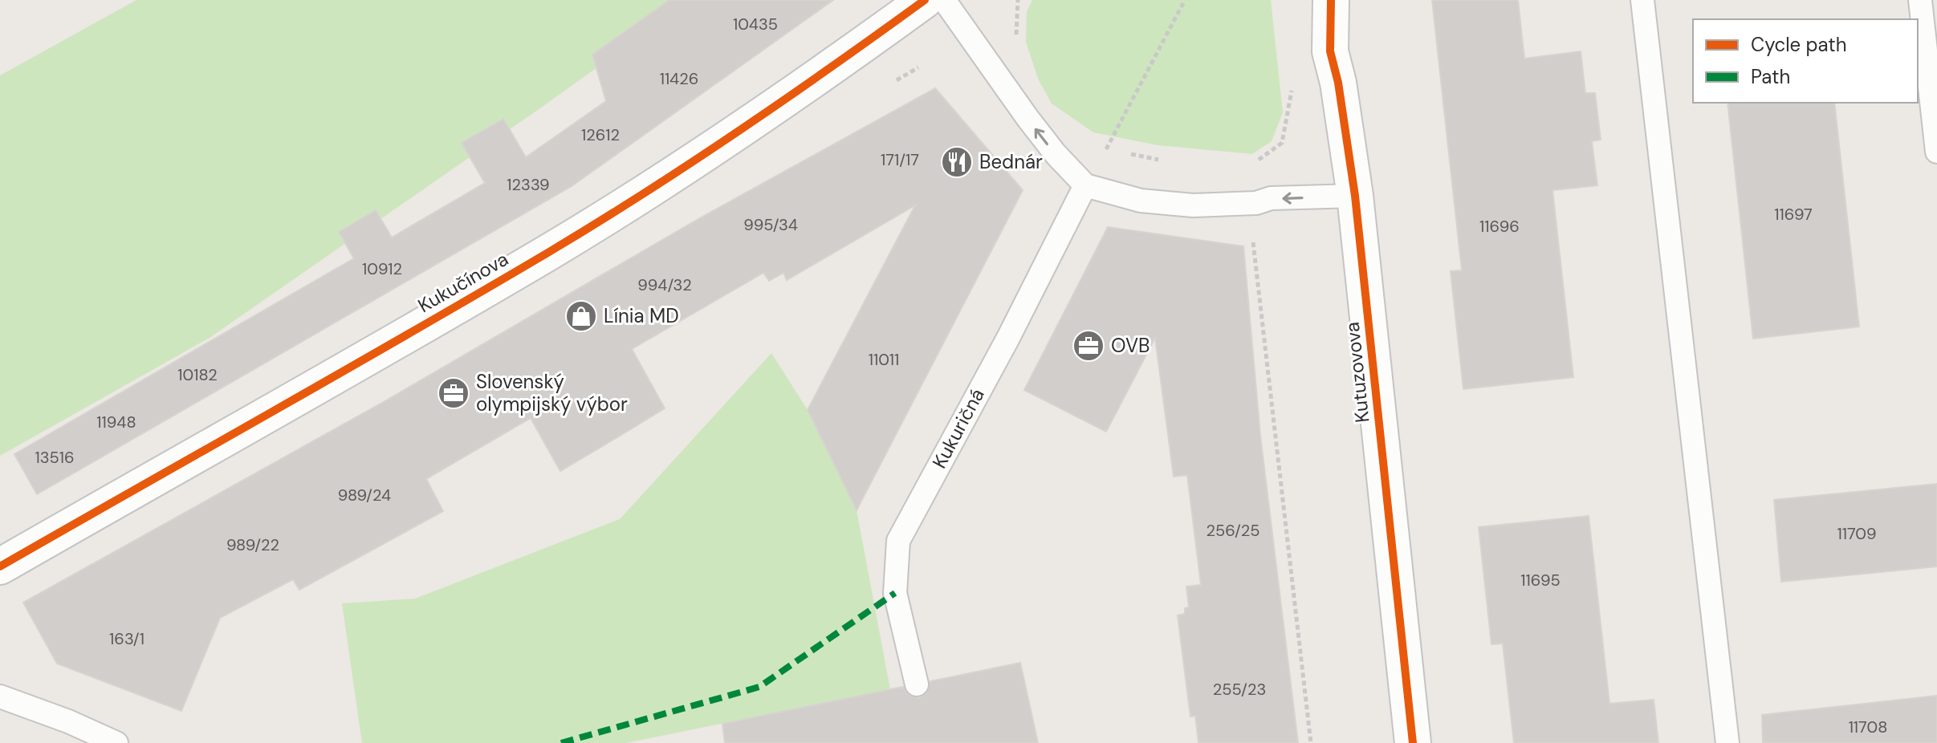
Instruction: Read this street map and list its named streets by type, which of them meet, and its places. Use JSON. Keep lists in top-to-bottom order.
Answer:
{
  "streets": {
    "street": ["Kukučínova", "Kutuzovova"],
    "lane": ["Kukuričná"]
  },
  "places": {
    "restaurant": ["Bednár"],
    "shop": ["Línia MD"],
    "office": ["OVB", "Slovenský olympijský výbor"]
  },
  "house_numbers": [
    "10435",
    "11426",
    "12612",
    "171/17",
    "12339",
    "11697",
    "995/34",
    "11696",
    "10912",
    "994/32",
    "11011",
    "10182",
    "11948",
    "13516",
    "989/24",
    "256/25",
    "11709",
    "989/22",
    "11695",
    "163/1",
    "255/23",
    "11708"
  ],
  "legend": ["Cycle path", "Path"]
}
